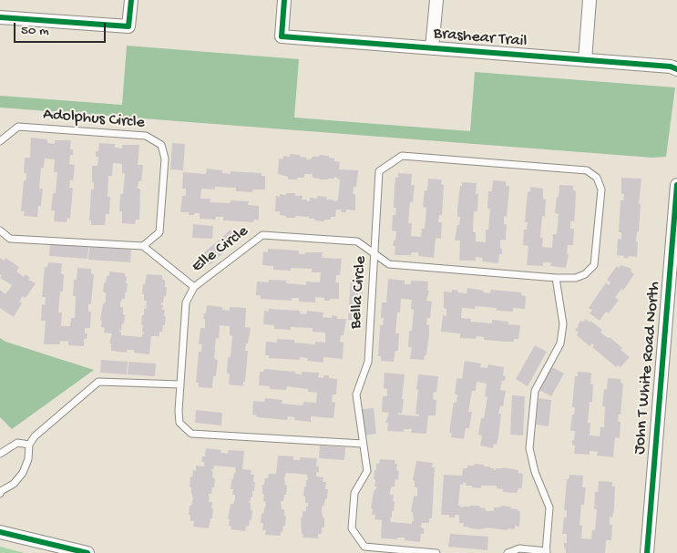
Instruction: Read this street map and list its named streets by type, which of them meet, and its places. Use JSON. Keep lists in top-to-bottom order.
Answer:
{
  "streets": {
    "street": ["Brashear Trail", "John T White Road North"],
    "lane": ["Adolphus Circle", "Elle Circle", "Bella Circle"]
  },
  "crossings": [
    ["Elle Circle", "Bella Circle"]
  ],
  "scale_bar": "50 m"
}
